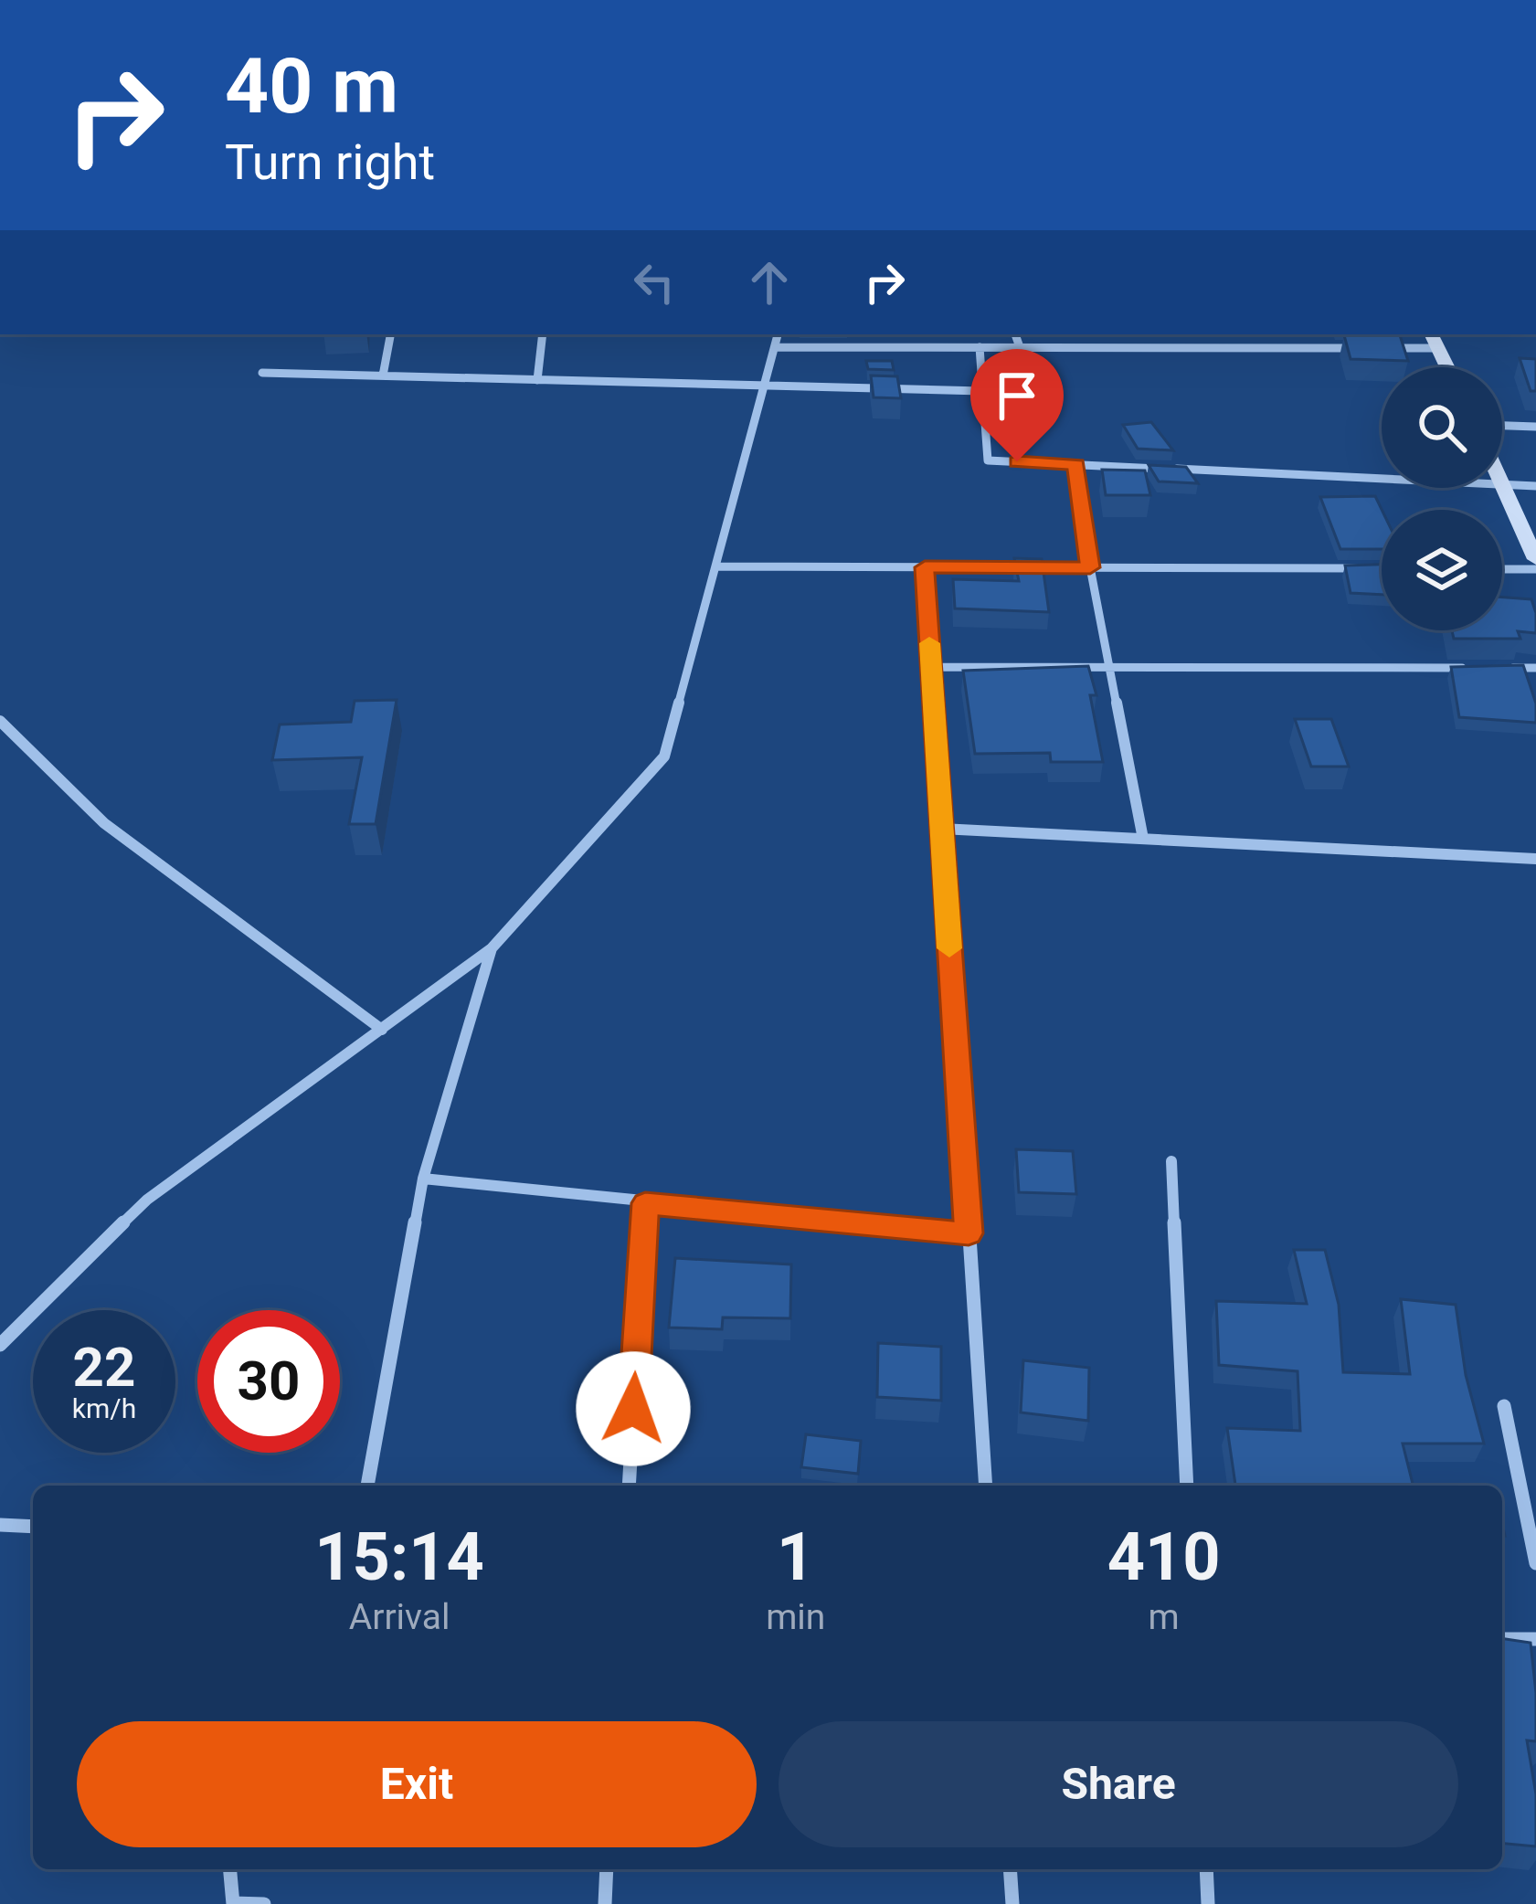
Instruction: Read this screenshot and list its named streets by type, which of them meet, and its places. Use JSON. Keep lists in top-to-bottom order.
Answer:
{
  "page": {
    "turn": ["40 m", "Turn right"],
    "speed": "22 km/h",
    "limit": "30",
    "eta": [
      "15:14",
      "Arrival",
      "1",
      "min",
      "410",
      "m"
    ],
    "buttons": ["Exit", "Share"]
  }
}
